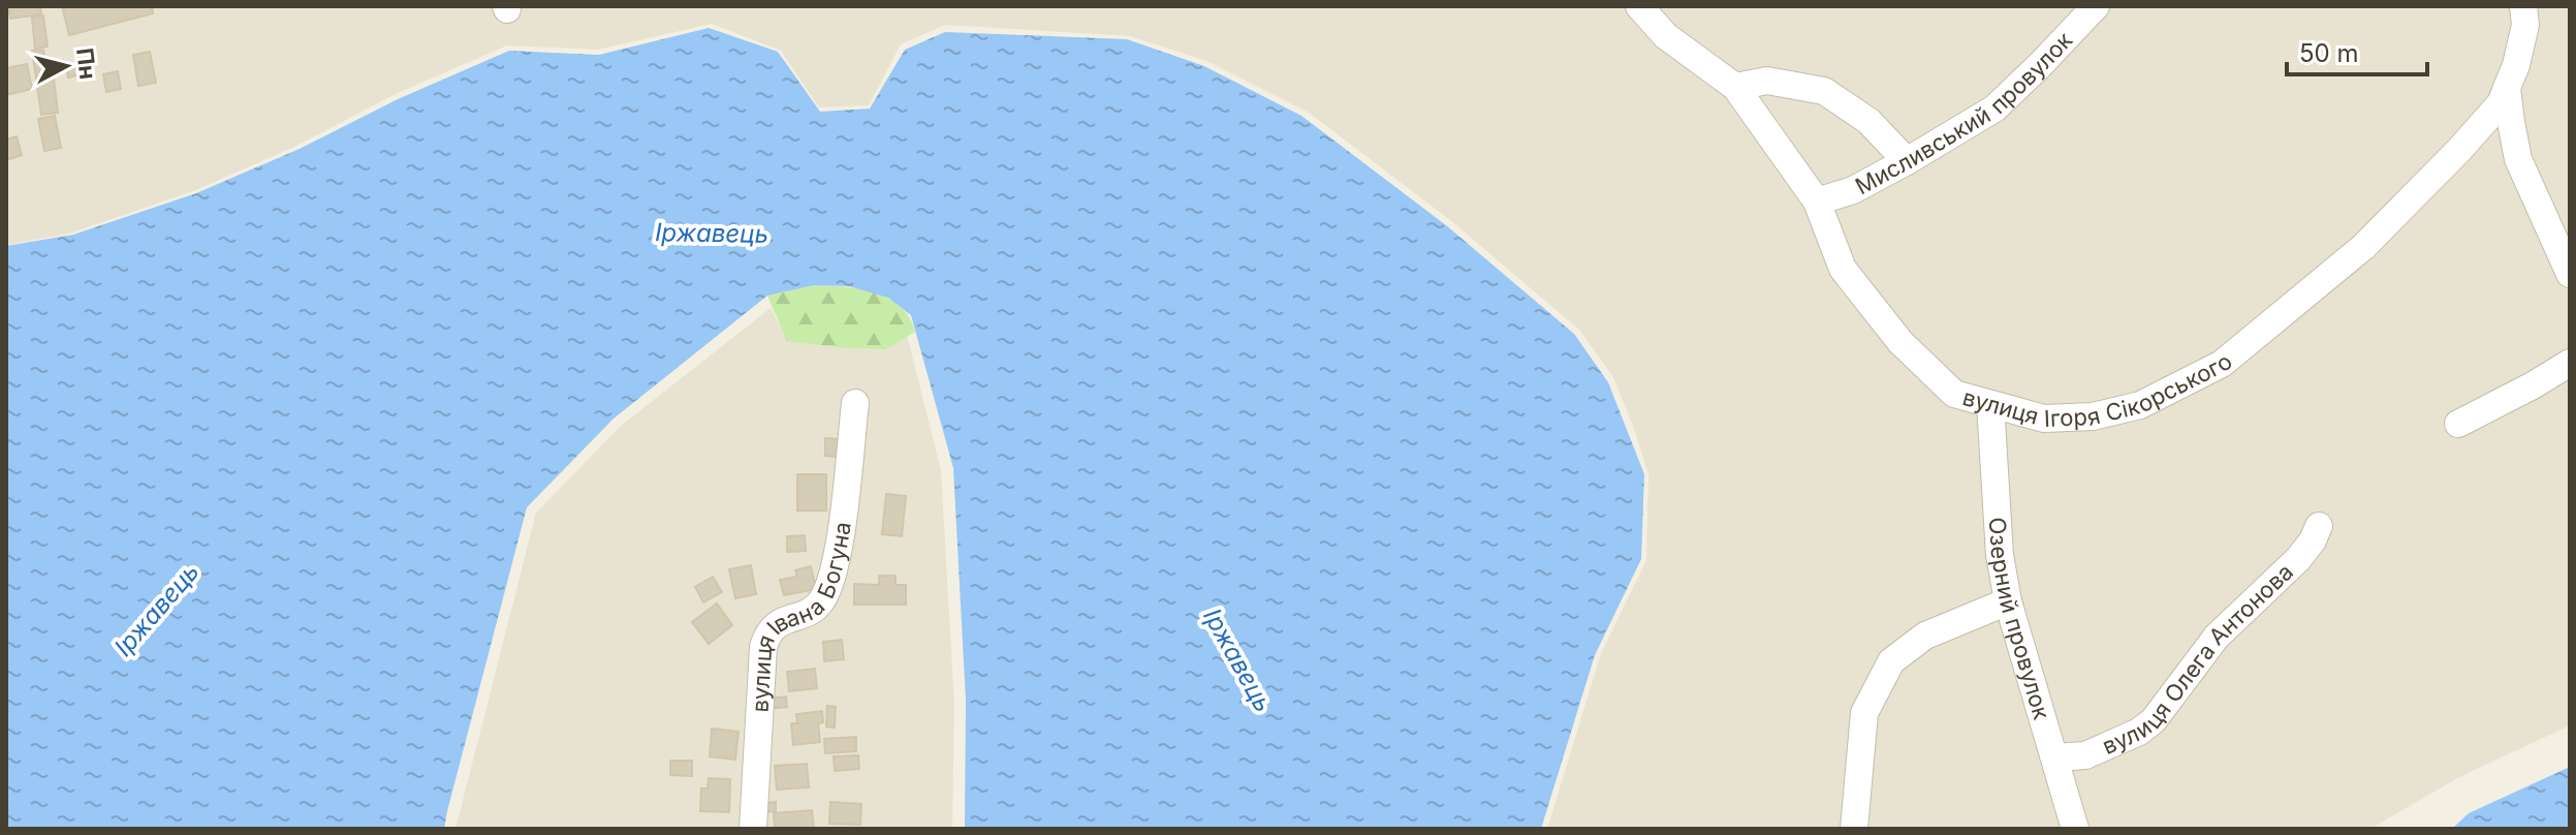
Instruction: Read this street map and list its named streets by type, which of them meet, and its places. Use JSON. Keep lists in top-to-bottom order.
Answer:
{
  "streets": {
    "street": [
      "Мисливський провулок",
      "вулиця Ігоря Сікорського",
      "вулиця Івана Богуна",
      "Озерний провулок",
      "вулиця Олега Антонова"
    ]
  },
  "crossings": [
    ["Мисливський провулок", "вулиця Ігоря Сікорського"],
    ["вулиця Ігоря Сікорського", "Озерний провулок"],
    ["Озерний провулок", "вулиця Олега Антонова"]
  ],
  "water": ["Іржавець"],
  "scale_bar": "50 m",
  "north": "right"
}
